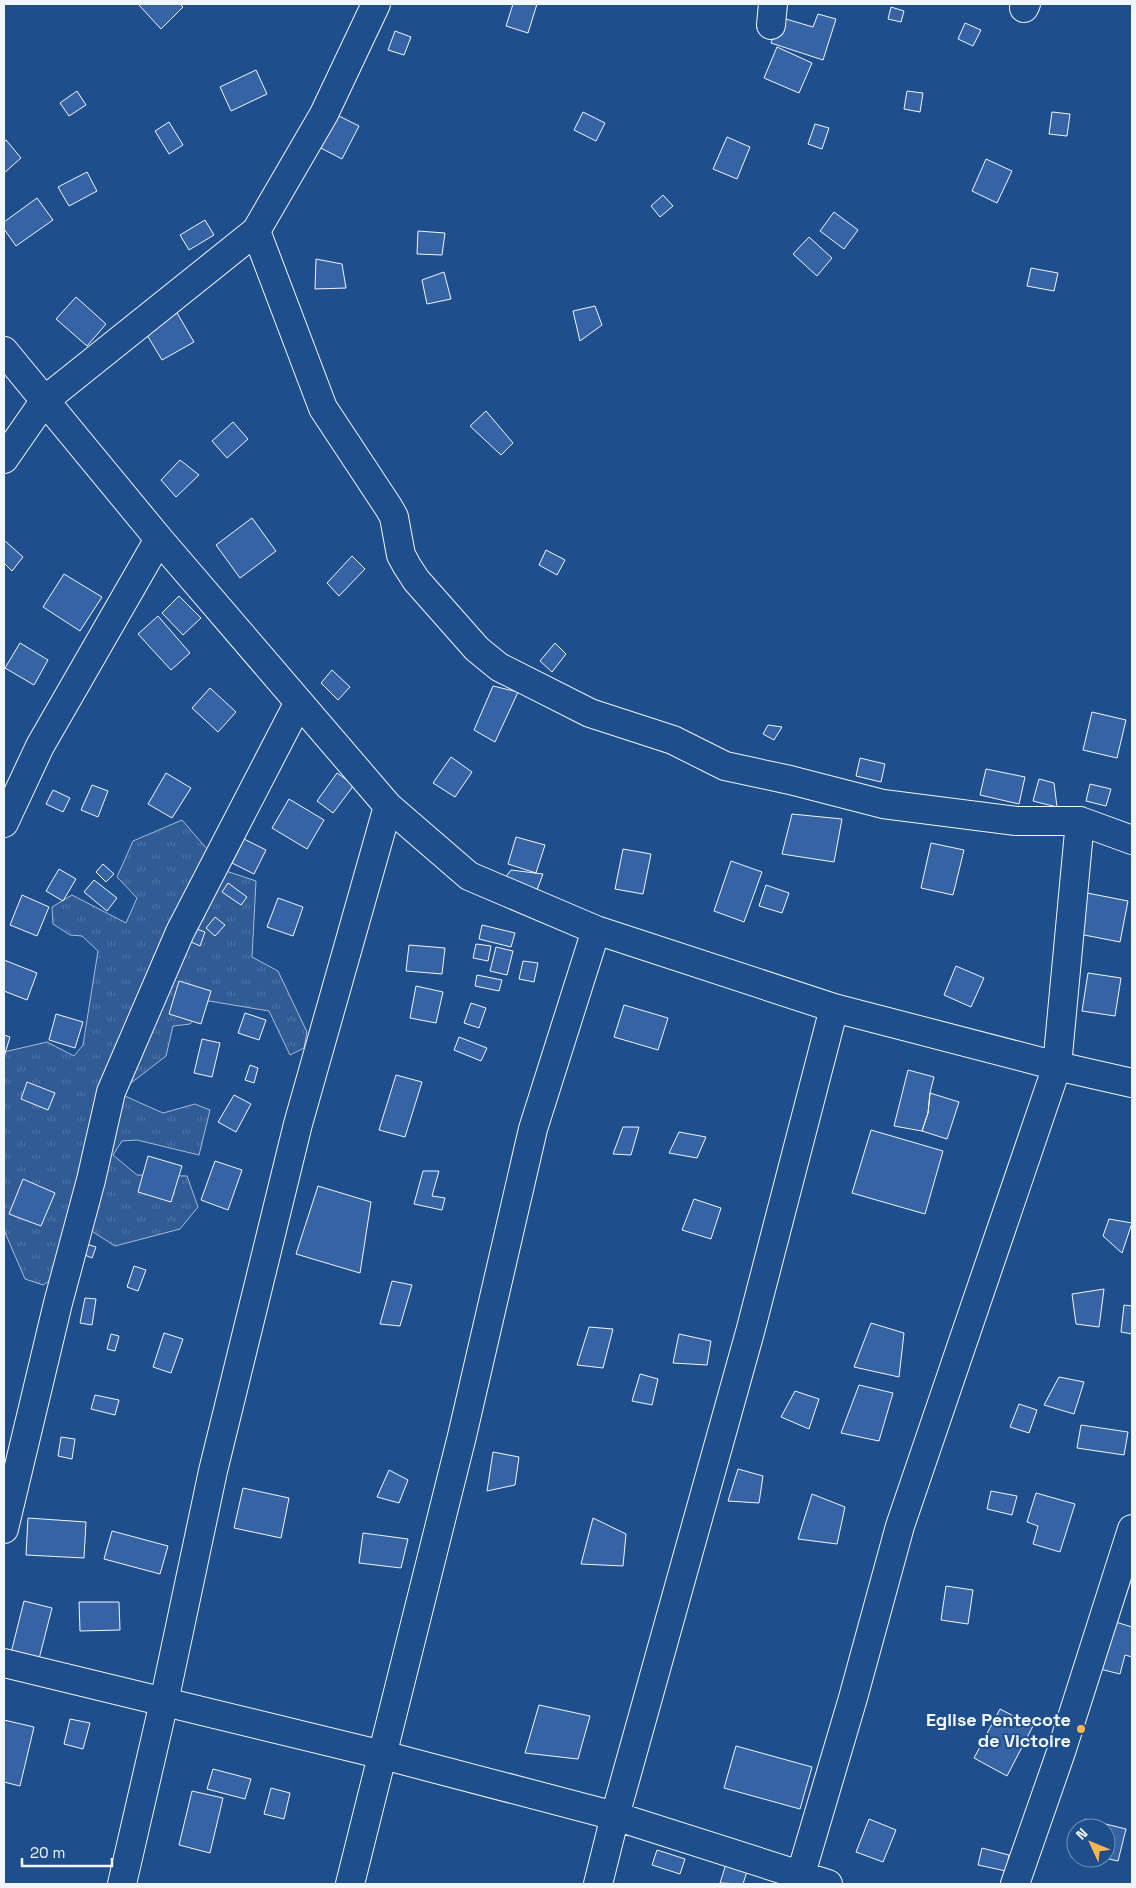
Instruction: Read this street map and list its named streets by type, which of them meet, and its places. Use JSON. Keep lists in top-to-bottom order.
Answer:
{
  "places": ["Eglise Pentecote de Victoire"],
  "scale_bar": "20 m",
  "north": "top left"
}
